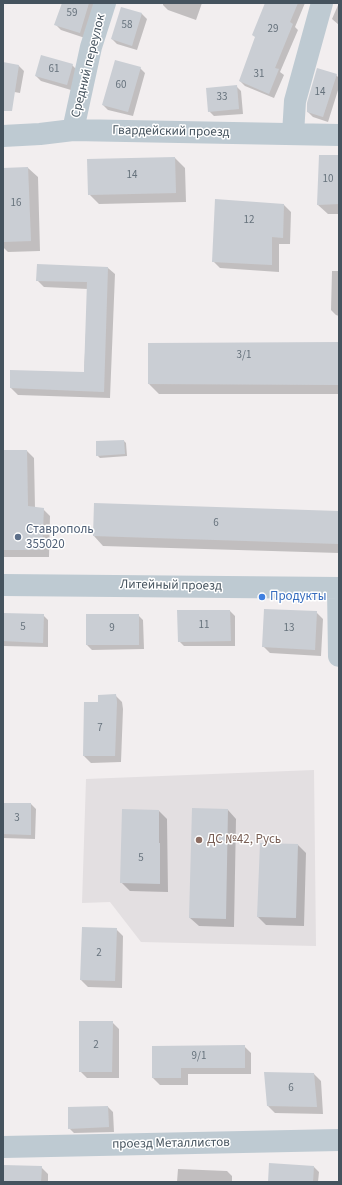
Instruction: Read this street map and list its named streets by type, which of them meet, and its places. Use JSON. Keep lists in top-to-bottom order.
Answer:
{
  "streets": {
    "street": [
      "Средний переулок",
      "Гвардейский проезд",
      "Литейный проезд",
      "проезд Металлистов"
    ]
  },
  "crossings": [
    ["Средний переулок", "Гвардейский проезд"]
  ],
  "places": ["Ставрополь 355020", "Продукты", "ДС №42, Русь"],
  "house_numbers": [
    "59",
    "58",
    "29",
    "61",
    "31",
    "60",
    "14",
    "33",
    "14",
    "10",
    "16",
    "12",
    "3/1",
    "6",
    "11",
    "5",
    "9",
    "13",
    "7",
    "3",
    "5",
    "2",
    "2",
    "9/1",
    "6"
  ]
}
